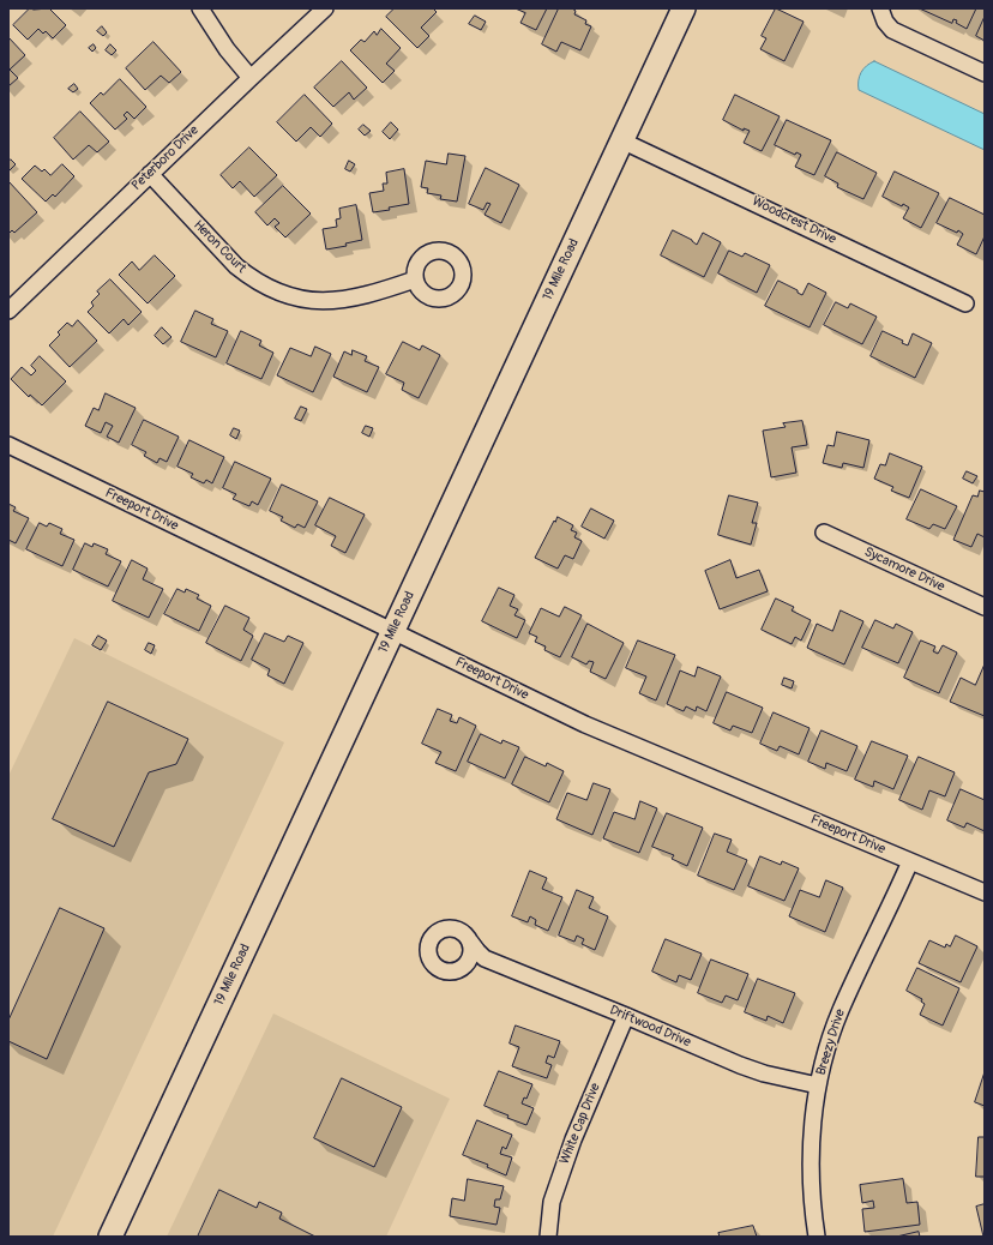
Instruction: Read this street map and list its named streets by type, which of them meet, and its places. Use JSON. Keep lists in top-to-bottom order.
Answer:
{
  "streets": {
    "street": [
      "Peterboro Drive",
      "Woodcrest Drive",
      "Heron Court",
      "19 Mile Road",
      "Freeport Drive",
      "Sycamore Drive",
      "Driftwood Drive",
      "Breezy Drive",
      "White Cap Drive"
    ]
  },
  "crossings": [
    ["Peterboro Drive", "Heron Court"],
    ["Woodcrest Drive", "19 Mile Road"],
    ["19 Mile Road", "Freeport Drive"],
    ["Freeport Drive", "Breezy Drive"],
    ["Driftwood Drive", "Breezy Drive"],
    ["Driftwood Drive", "White Cap Drive"]
  ]
}
